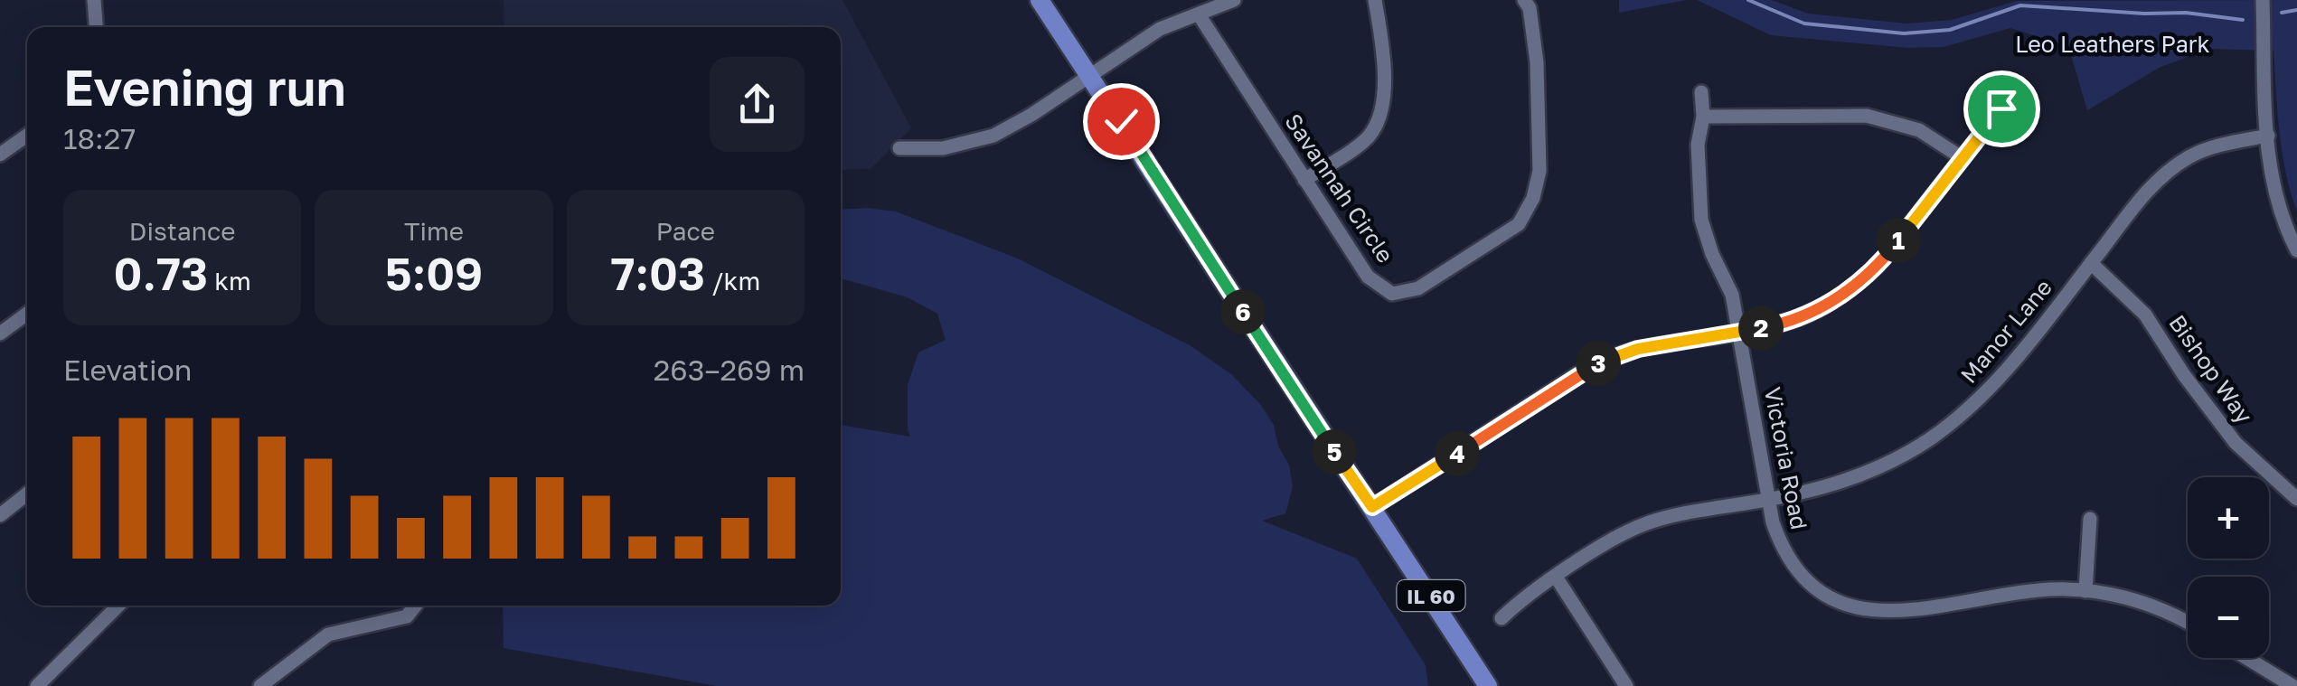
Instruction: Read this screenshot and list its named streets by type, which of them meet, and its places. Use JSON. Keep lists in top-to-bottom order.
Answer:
{
  "streets": {
    "main road": ["IL 60"],
    "street": [
      "Savannah Circle",
      "Manor Lane",
      "Bishop Way",
      "Victoria Road"
    ]
  },
  "crossings": [
    ["Manor Lane", "Bishop Way"],
    ["Manor Lane", "Victoria Road"]
  ],
  "parks": ["Leo Leathers Park"],
  "page": {
    "heading": ["Evening run", "18:27"],
    "stats": [
      ["Distance", "0.73 km"],
      ["Time", "5:09"],
      ["Pace", "7:03 /km"]
    ],
    "pins": [
      "1",
      "6",
      "2",
      "3",
      "5",
      "4"
    ],
    "chart": ["Elevation", "263–269 m"],
    "map_buttons": ["+", "−"]
  }
}
